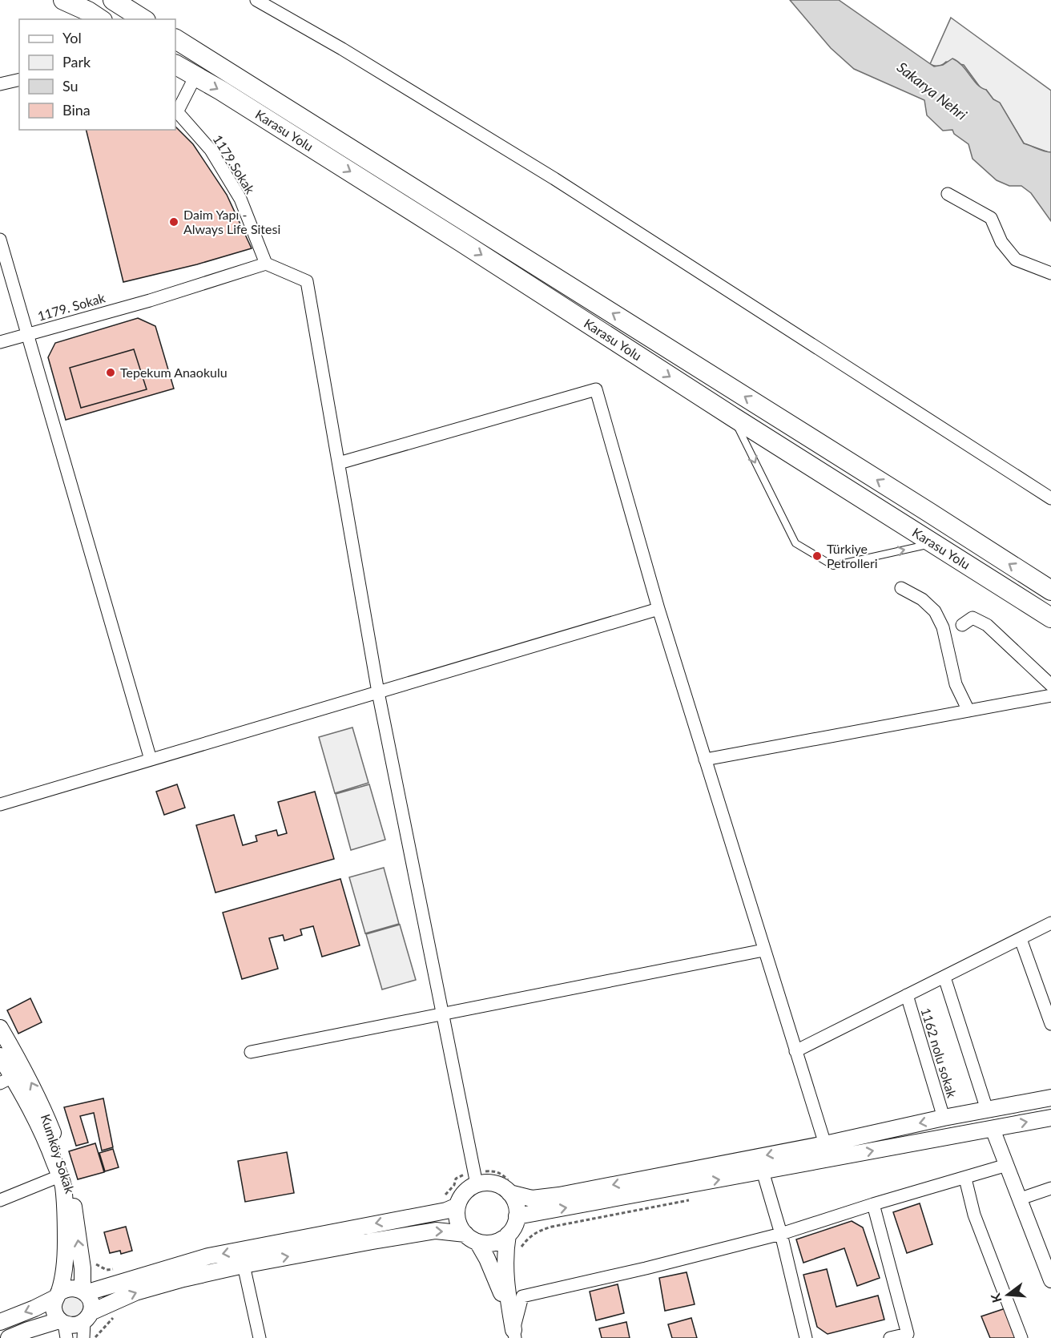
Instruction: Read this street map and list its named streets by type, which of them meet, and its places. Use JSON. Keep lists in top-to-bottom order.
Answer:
{
  "streets": {
    "highway": ["Karasu Yolu"],
    "main road": ["Kumköy Sokak"],
    "street": ["1179.Sokak", "1179. Sokak", "1162 nolu sokak"]
  },
  "crossings": [
    ["1179.Sokak", "1179. Sokak"]
  ],
  "water": ["Sakarya Nehri"],
  "places": ["Daim Yapı - Always Life Sitesi", "Tepekum Anaokulu", "Türkiye Petrolleri"],
  "legend": [
    "Yol",
    "Park",
    "Su",
    "Bina"
  ],
  "north": "left"
}
